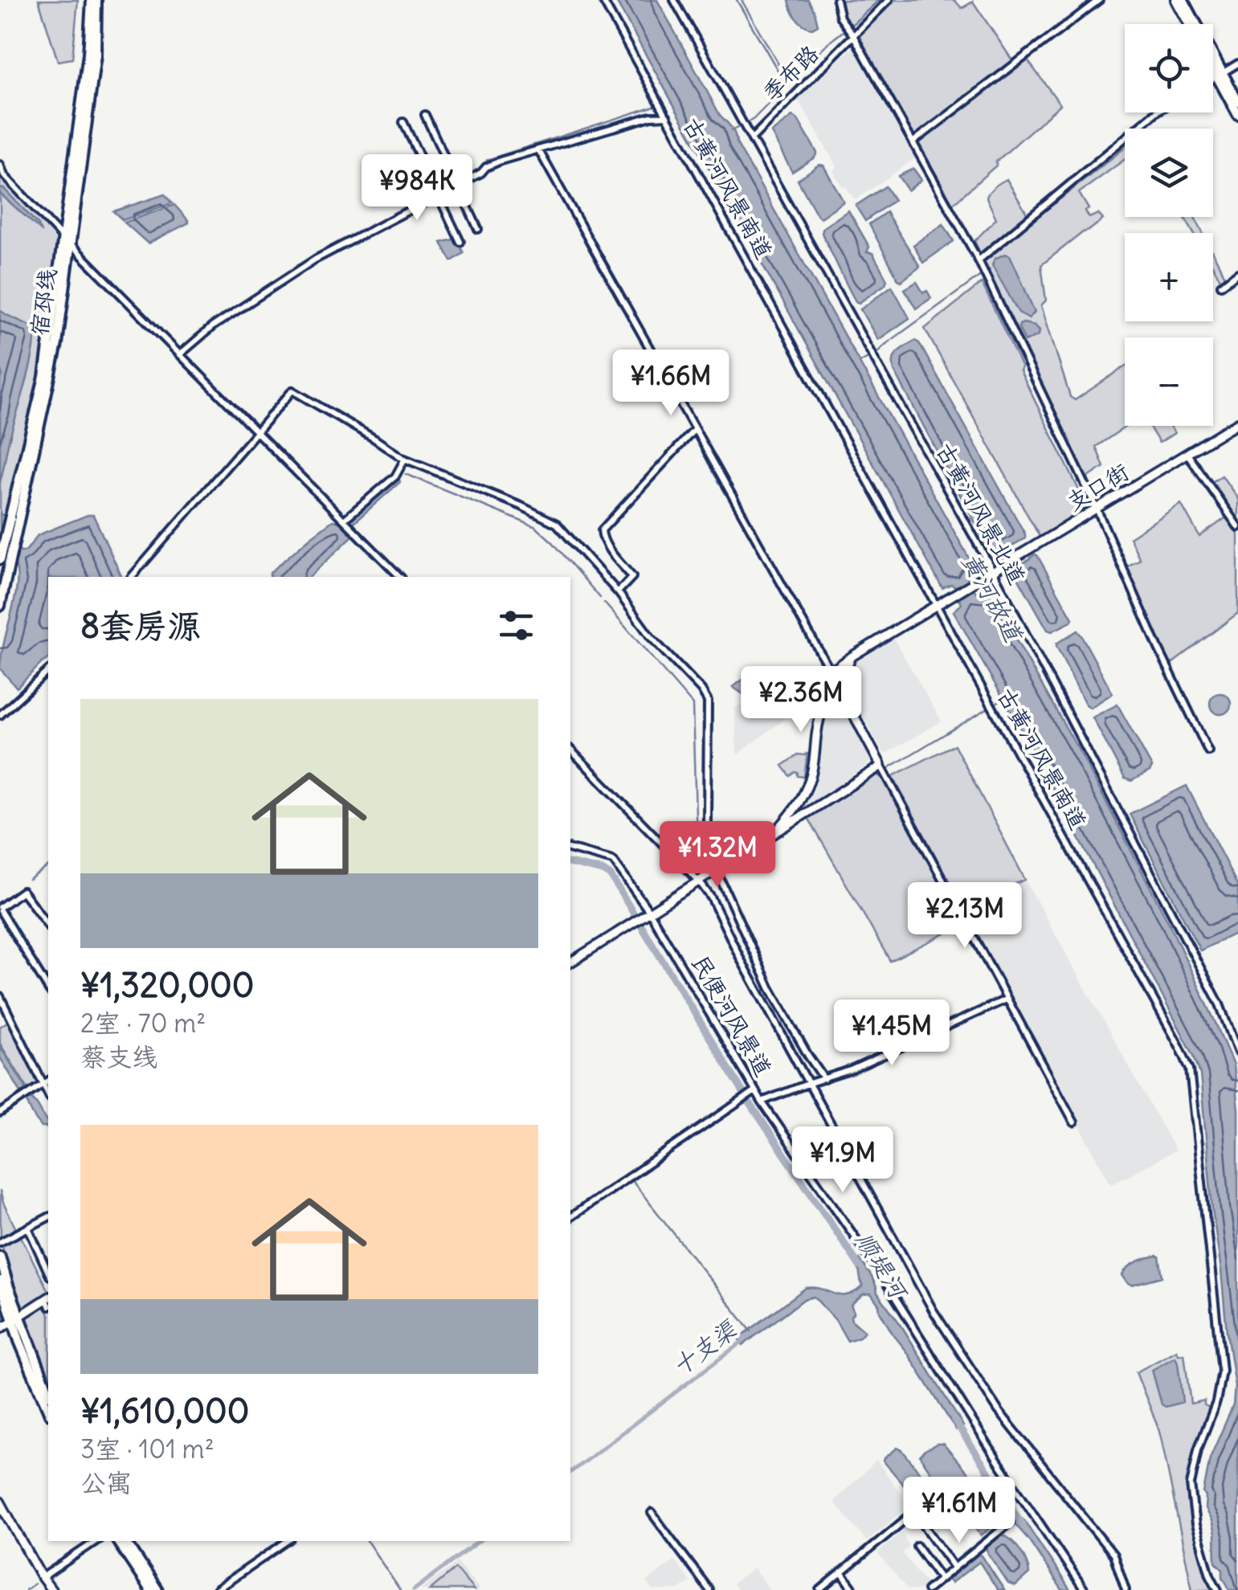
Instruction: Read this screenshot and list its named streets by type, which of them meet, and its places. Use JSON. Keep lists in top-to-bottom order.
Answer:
{
  "streets": {
    "main road": ["宿邳线"],
    "street": [
      "季布路",
      "古黄河风景南道",
      "支口街",
      "古黄河风景北道",
      "民便河风景道"
    ]
  },
  "crossings": [
    ["季布路", "古黄河风景北道"],
    ["古黄河风景南道", "支口街"],
    ["支口街", "古黄河风景北道"]
  ],
  "water": ["黄河故道", "顺堤河", "十支渠"],
  "page": {
    "map_buttons": ["+", "−"],
    "price": [
      "¥984K",
      "¥1.66M",
      "¥2.36M",
      "¥1.32M",
      "¥2.13M",
      "¥1.45M",
      "¥1.9M",
      "¥1.61M"
    ],
    "heading": "8套房源",
    "list": [
      {
        "name": "¥1,320,000",
        "note": "2室 · 70 m² · 蔡支线"
      },
      {
        "name": "¥1,610,000",
        "note": "3室 · 101 m² · 公寓"
      }
    ]
  }
}
